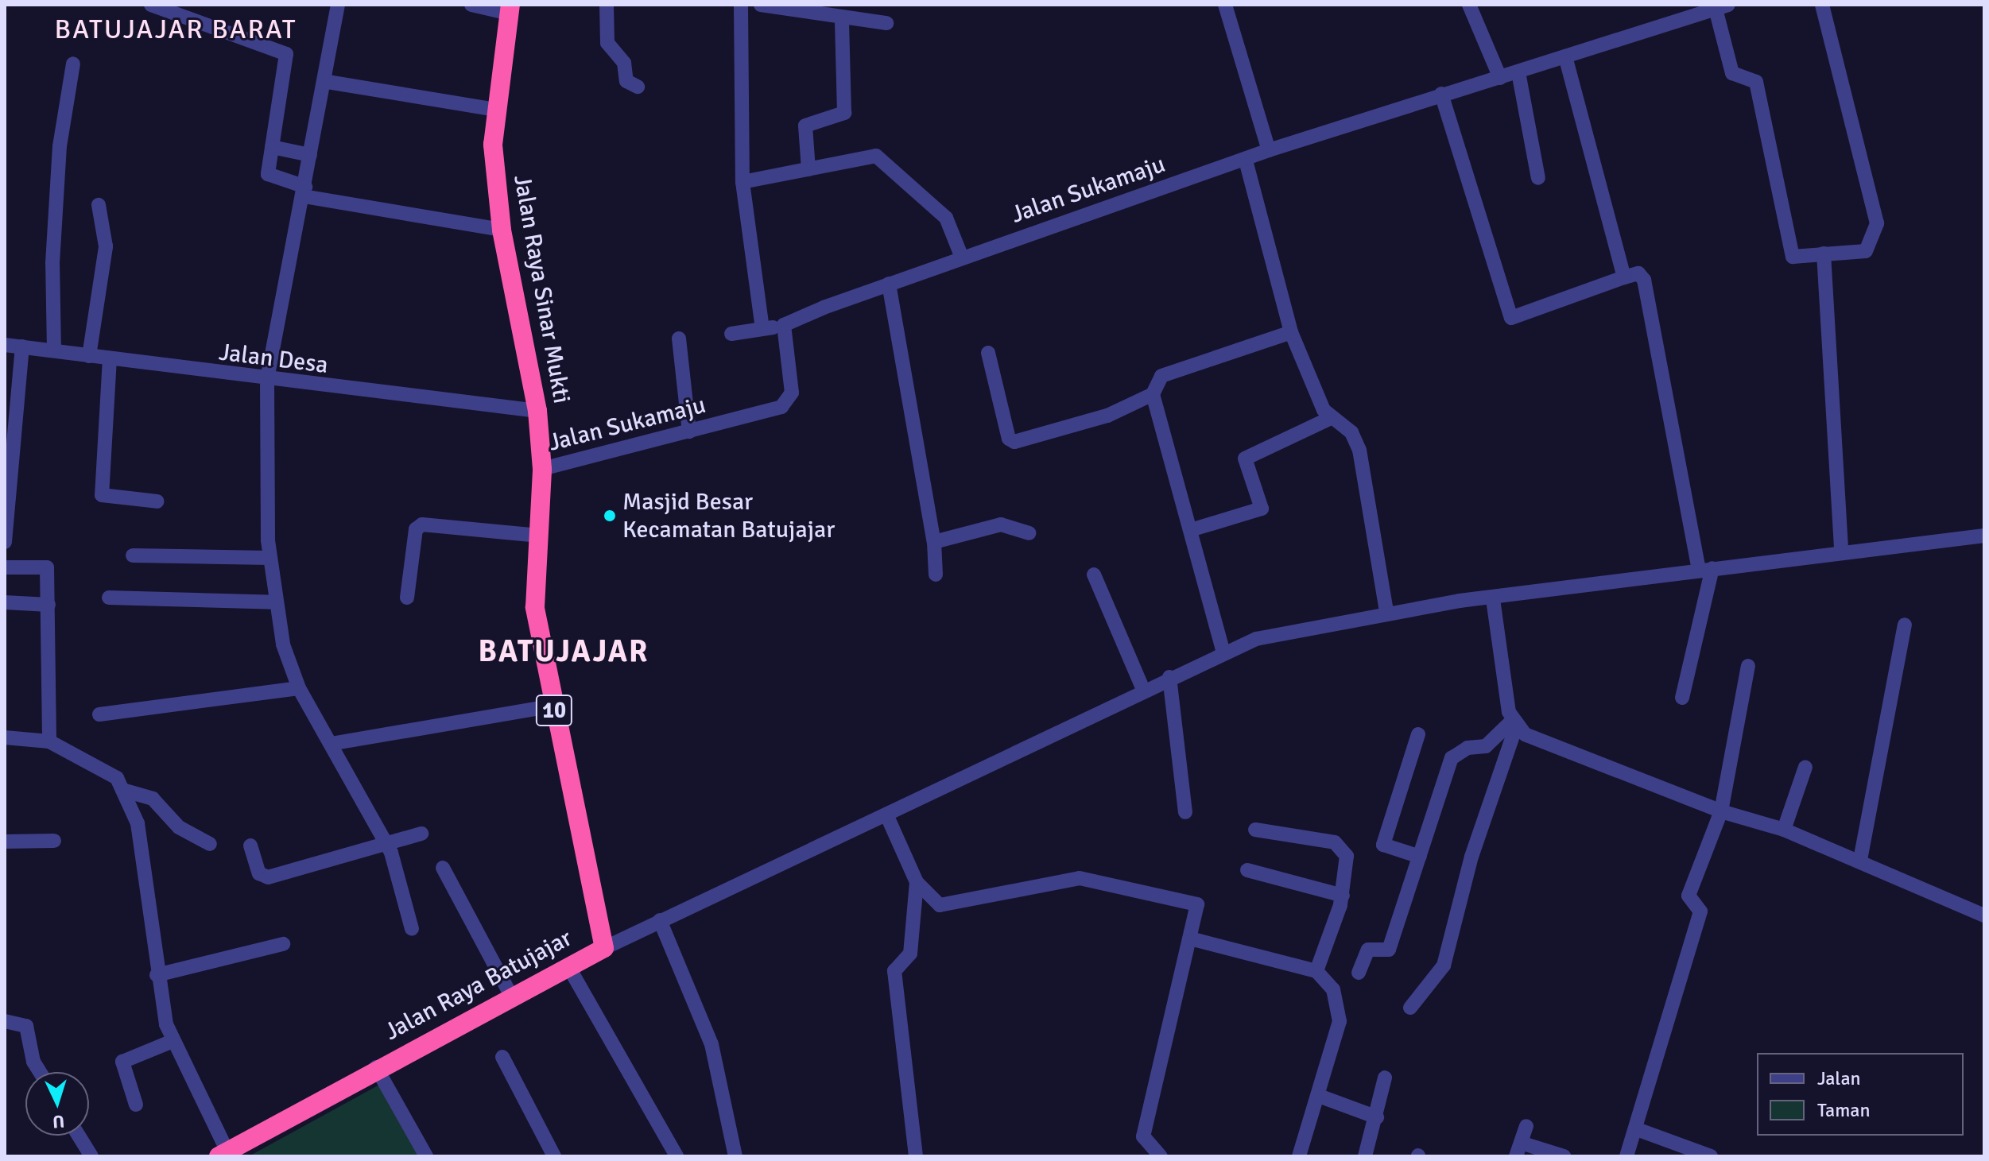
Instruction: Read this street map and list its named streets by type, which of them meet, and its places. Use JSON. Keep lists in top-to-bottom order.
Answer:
{
  "streets": {
    "highway": ["Jalan Raya Sinar Mukti", "10", "Jalan Raya Batujajar"],
    "street": ["Jalan Sukamaju", "Jalan Desa"]
  },
  "crossings": [
    ["Jalan Sukamaju", "Jalan Raya Sinar Mukti"],
    ["Jalan Sukamaju", "Jalan Raya Batujajar"],
    ["Jalan Raya Sinar Mukti", "Jalan Desa"],
    ["Jalan Raya Sinar Mukti", "Jalan Raya Batujajar"]
  ],
  "districts": ["BATUJAJAR BARAT", "BATUJAJAR"],
  "places": ["Masjid Besar Kecamatan Batujajar"],
  "legend": ["Jalan", "Taman"],
  "north": "bottom"
}
